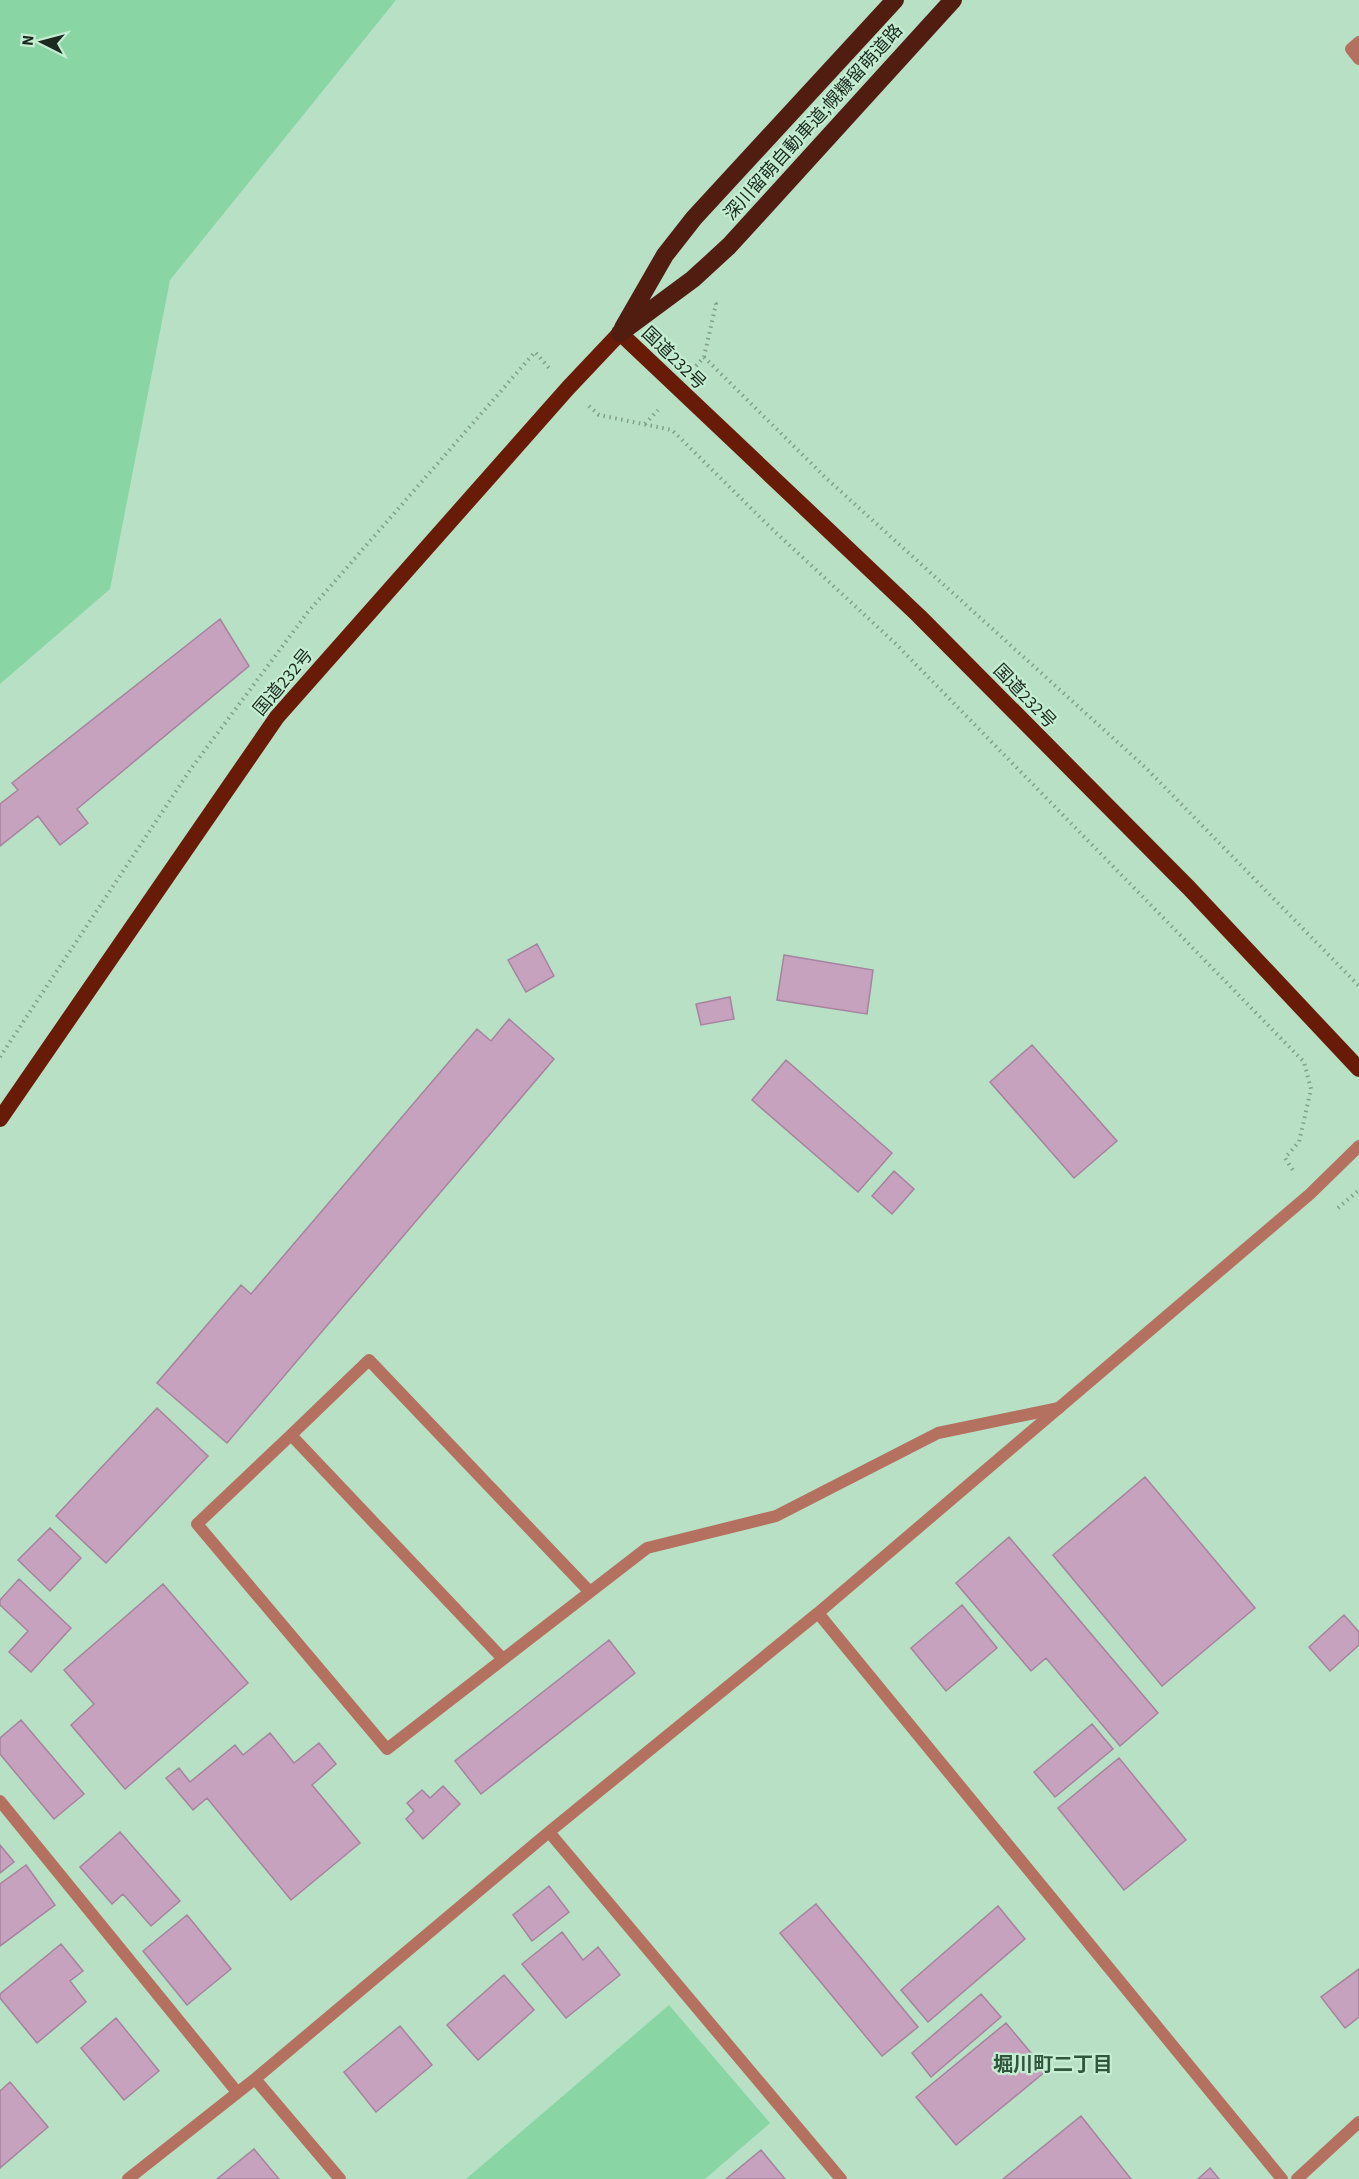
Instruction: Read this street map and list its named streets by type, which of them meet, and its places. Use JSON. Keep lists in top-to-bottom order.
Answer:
{
  "streets": {
    "highway": ["深川留萌自動車道;幌糠留萌道路", "国道232号"]
  },
  "crossings": [
    ["深川留萌自動車道;幌糠留萌道路", "国道232号"]
  ],
  "districts": ["堀川町二丁目"],
  "north": "left"
}
